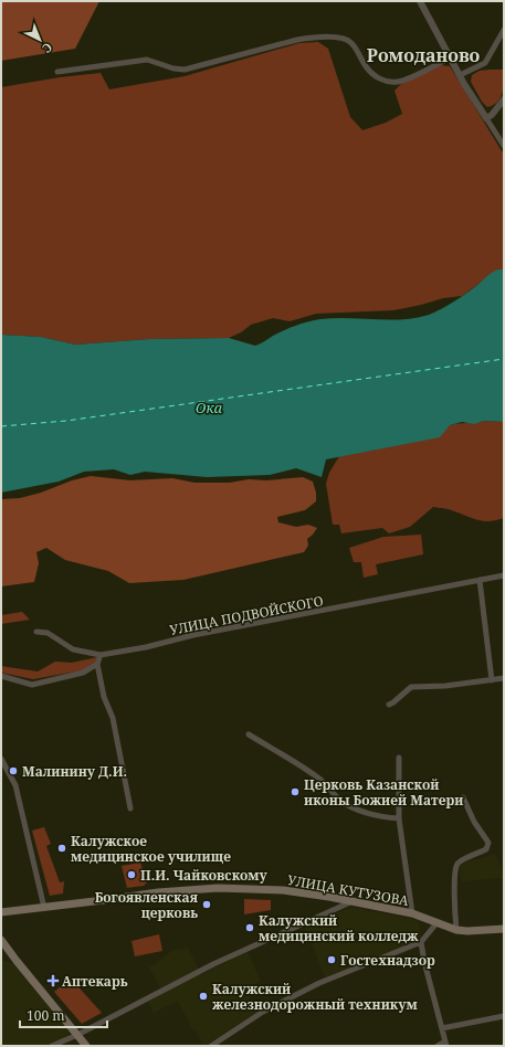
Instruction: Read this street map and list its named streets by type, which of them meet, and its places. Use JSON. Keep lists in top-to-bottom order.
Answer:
{
  "streets": {
    "main road": ["УЛИЦА КУТУЗОВА"],
    "street": ["УЛИЦА ПОДВОЙСКОГО"]
  },
  "districts": ["Ромоданово"],
  "water": ["Ока"],
  "places": {
    "other": [
      "Малинину Д.И.",
      "Церковь Казанской иконы Божией Матери",
      "Калужское медицинское училище",
      "П.И. Чайковскому",
      "Богоявленская церковь",
      "Калужский медицинский колледж",
      "Гостехнадзор",
      "Калужский железнодорожный техникум"
    ],
    "health": ["Аптекарь"]
  },
  "scale_bar": "100 m",
  "north": "bottom right"
}
